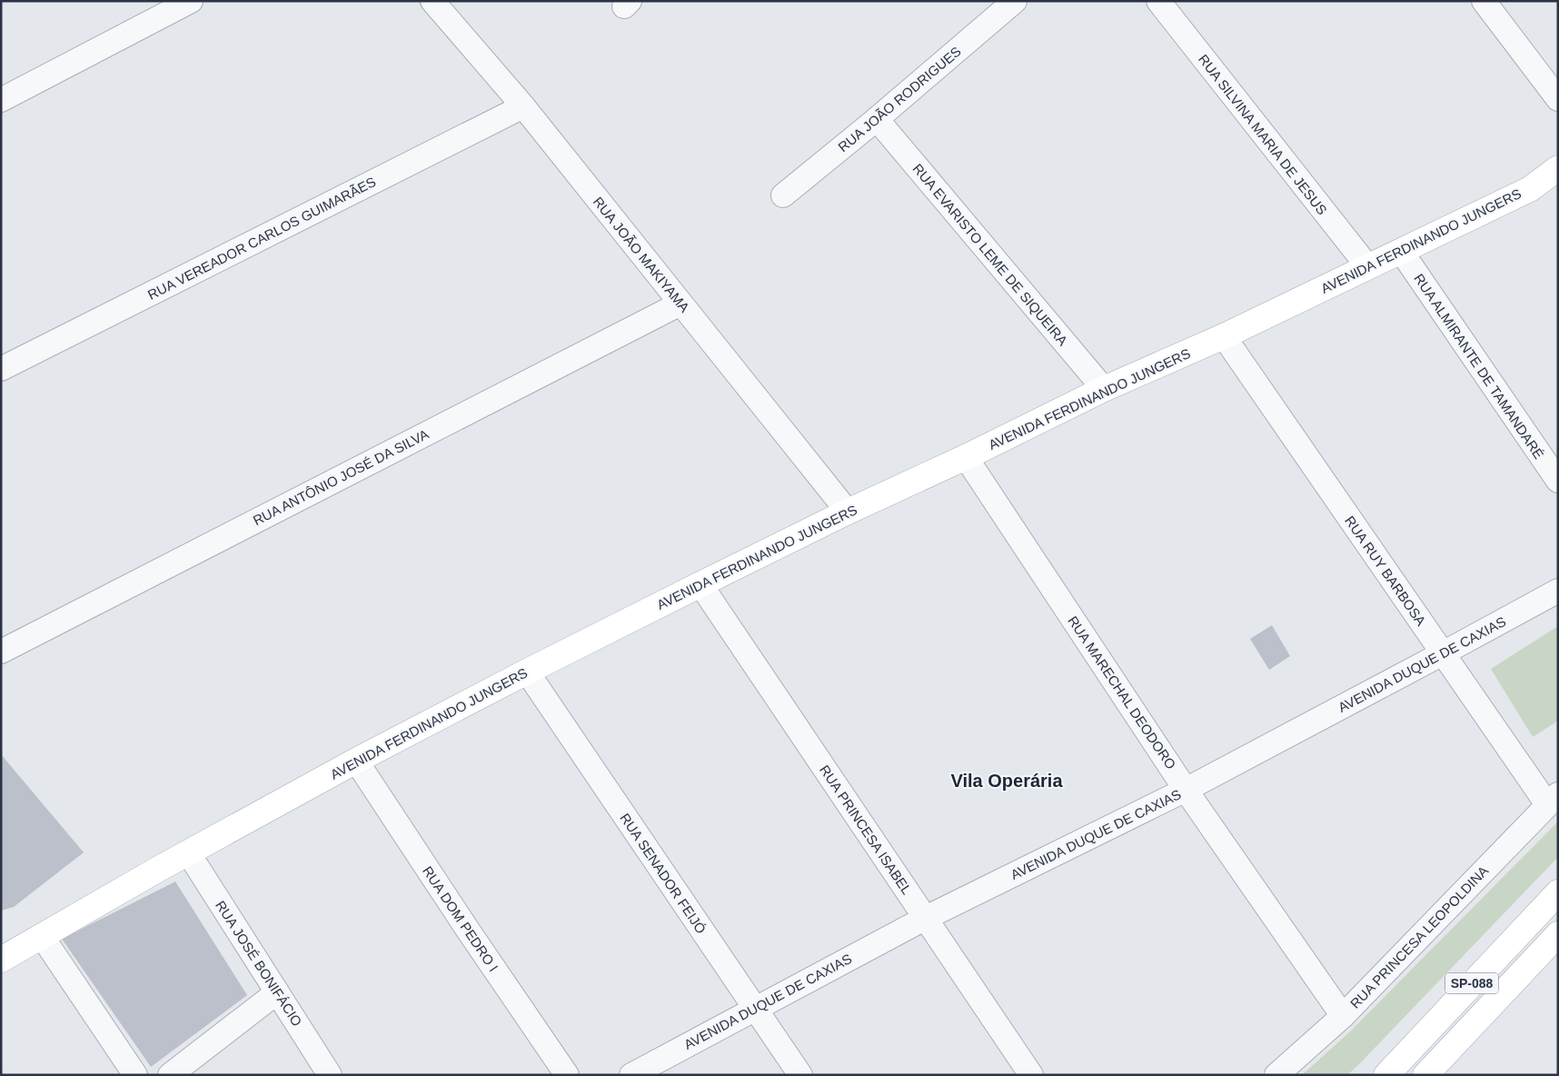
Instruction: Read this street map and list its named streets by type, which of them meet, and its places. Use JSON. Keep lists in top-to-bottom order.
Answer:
{
  "streets": {
    "street": [
      "RUA JOÃO RODRIGUES",
      "RUA SILVINA MARIA DE JESUS",
      "RUA VEREADOR CARLOS GUIMARÃES",
      "AVENIDA FERDINANDO JUNGERS",
      "RUA JOÃO MAKIYAMA",
      "RUA EVARISTO LEME DE SIQUEIRA",
      "RUA ALMIRANTE DE TAMANDARÉ",
      "RUA ANTÔNIO JOSÉ DA SILVA",
      "RUA RUY BARBOSA",
      "AVENIDA DUQUE DE CAXIAS",
      "RUA MARECHAL DEODORO",
      "RUA PRINCESA ISABEL",
      "RUA SENADOR FEIJÓ",
      "RUA DOM PEDRO I",
      "RUA PRINCESA LEOPOLDINA",
      "RUA JOSÉ BONIFÁCIO",
      "SP-088"
    ]
  },
  "crossings": [
    ["RUA JOÃO RODRIGUES", "RUA EVARISTO LEME DE SIQUEIRA"],
    ["RUA SILVINA MARIA DE JESUS", "AVENIDA FERDINANDO JUNGERS"],
    ["RUA VEREADOR CARLOS GUIMARÃES", "RUA JOÃO MAKIYAMA"],
    ["AVENIDA FERDINANDO JUNGERS", "RUA JOÃO MAKIYAMA"],
    ["AVENIDA FERDINANDO JUNGERS", "RUA EVARISTO LEME DE SIQUEIRA"],
    ["AVENIDA FERDINANDO JUNGERS", "RUA ALMIRANTE DE TAMANDARÉ"],
    ["AVENIDA FERDINANDO JUNGERS", "RUA RUY BARBOSA"],
    ["AVENIDA FERDINANDO JUNGERS", "RUA MARECHAL DEODORO"],
    ["AVENIDA FERDINANDO JUNGERS", "RUA PRINCESA ISABEL"],
    ["AVENIDA FERDINANDO JUNGERS", "RUA SENADOR FEIJÓ"],
    ["AVENIDA FERDINANDO JUNGERS", "RUA DOM PEDRO I"],
    ["AVENIDA FERDINANDO JUNGERS", "RUA JOSÉ BONIFÁCIO"],
    ["RUA JOÃO MAKIYAMA", "RUA ANTÔNIO JOSÉ DA SILVA"],
    ["RUA RUY BARBOSA", "AVENIDA DUQUE DE CAXIAS"],
    ["RUA RUY BARBOSA", "RUA PRINCESA LEOPOLDINA"],
    ["AVENIDA DUQUE DE CAXIAS", "RUA MARECHAL DEODORO"],
    ["AVENIDA DUQUE DE CAXIAS", "RUA PRINCESA ISABEL"],
    ["AVENIDA DUQUE DE CAXIAS", "RUA SENADOR FEIJÓ"],
    ["RUA MARECHAL DEODORO", "RUA PRINCESA LEOPOLDINA"]
  ],
  "districts": ["Vila Operária"]
}
